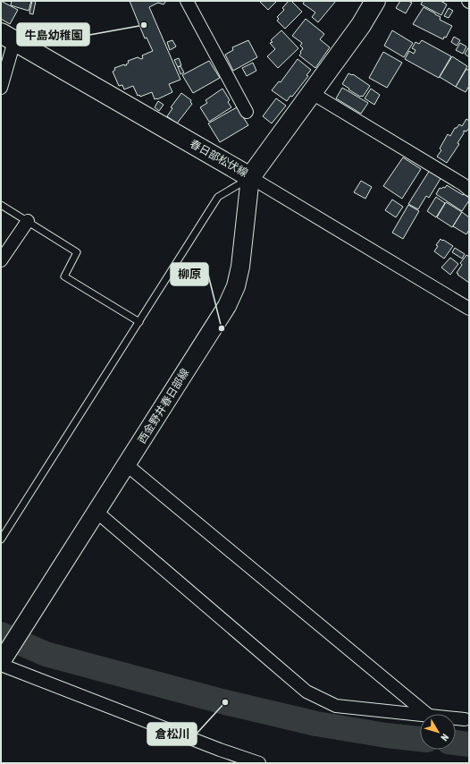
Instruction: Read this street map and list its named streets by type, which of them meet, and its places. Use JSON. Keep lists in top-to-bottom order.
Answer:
{
  "streets": {
    "main road": ["春日部松伏線", "西金野井春日部線"]
  },
  "crossings": [
    ["春日部松伏線", "西金野井春日部線"]
  ],
  "places": ["牛島幼稚園", "柳原", "倉松川"],
  "north": "bottom right"
}
